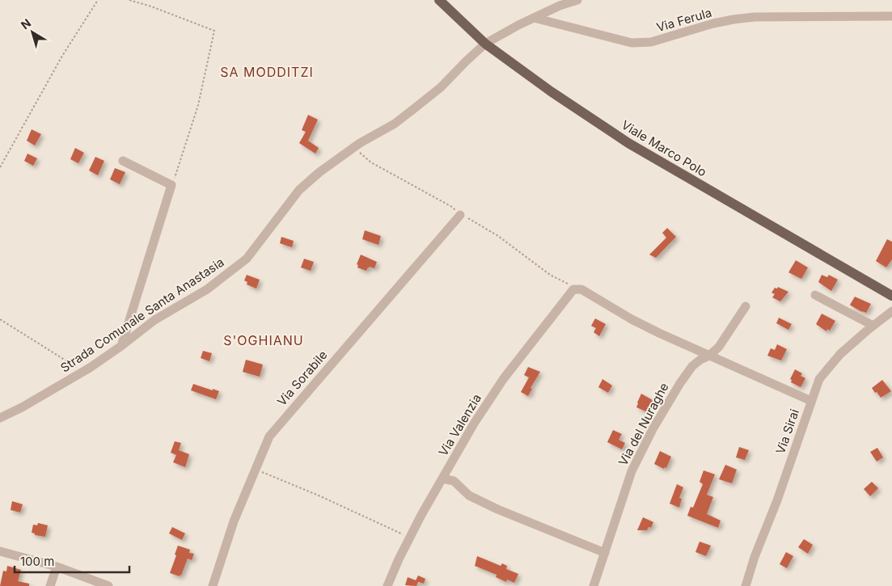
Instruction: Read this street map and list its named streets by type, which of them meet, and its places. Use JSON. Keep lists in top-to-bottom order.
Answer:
{
  "streets": {
    "main road": ["Viale Marco Polo"],
    "street": [
      "Via Ferula",
      "Strada Comunale Santa Anastasia",
      "Via Sorabile",
      "Via del Nuraghe",
      "Via Valenzia",
      "Via Sirai"
    ]
  },
  "crossings": [
    ["Via Ferula", "Strada Comunale Santa Anastasia"],
    ["Viale Marco Polo", "Strada Comunale Santa Anastasia"],
    ["Via del Nuraghe", "Via Valenzia"]
  ],
  "districts": ["SA MODDITZI", "S'OGHIANU"],
  "scale_bar": "100 m",
  "north": "top left"
}
